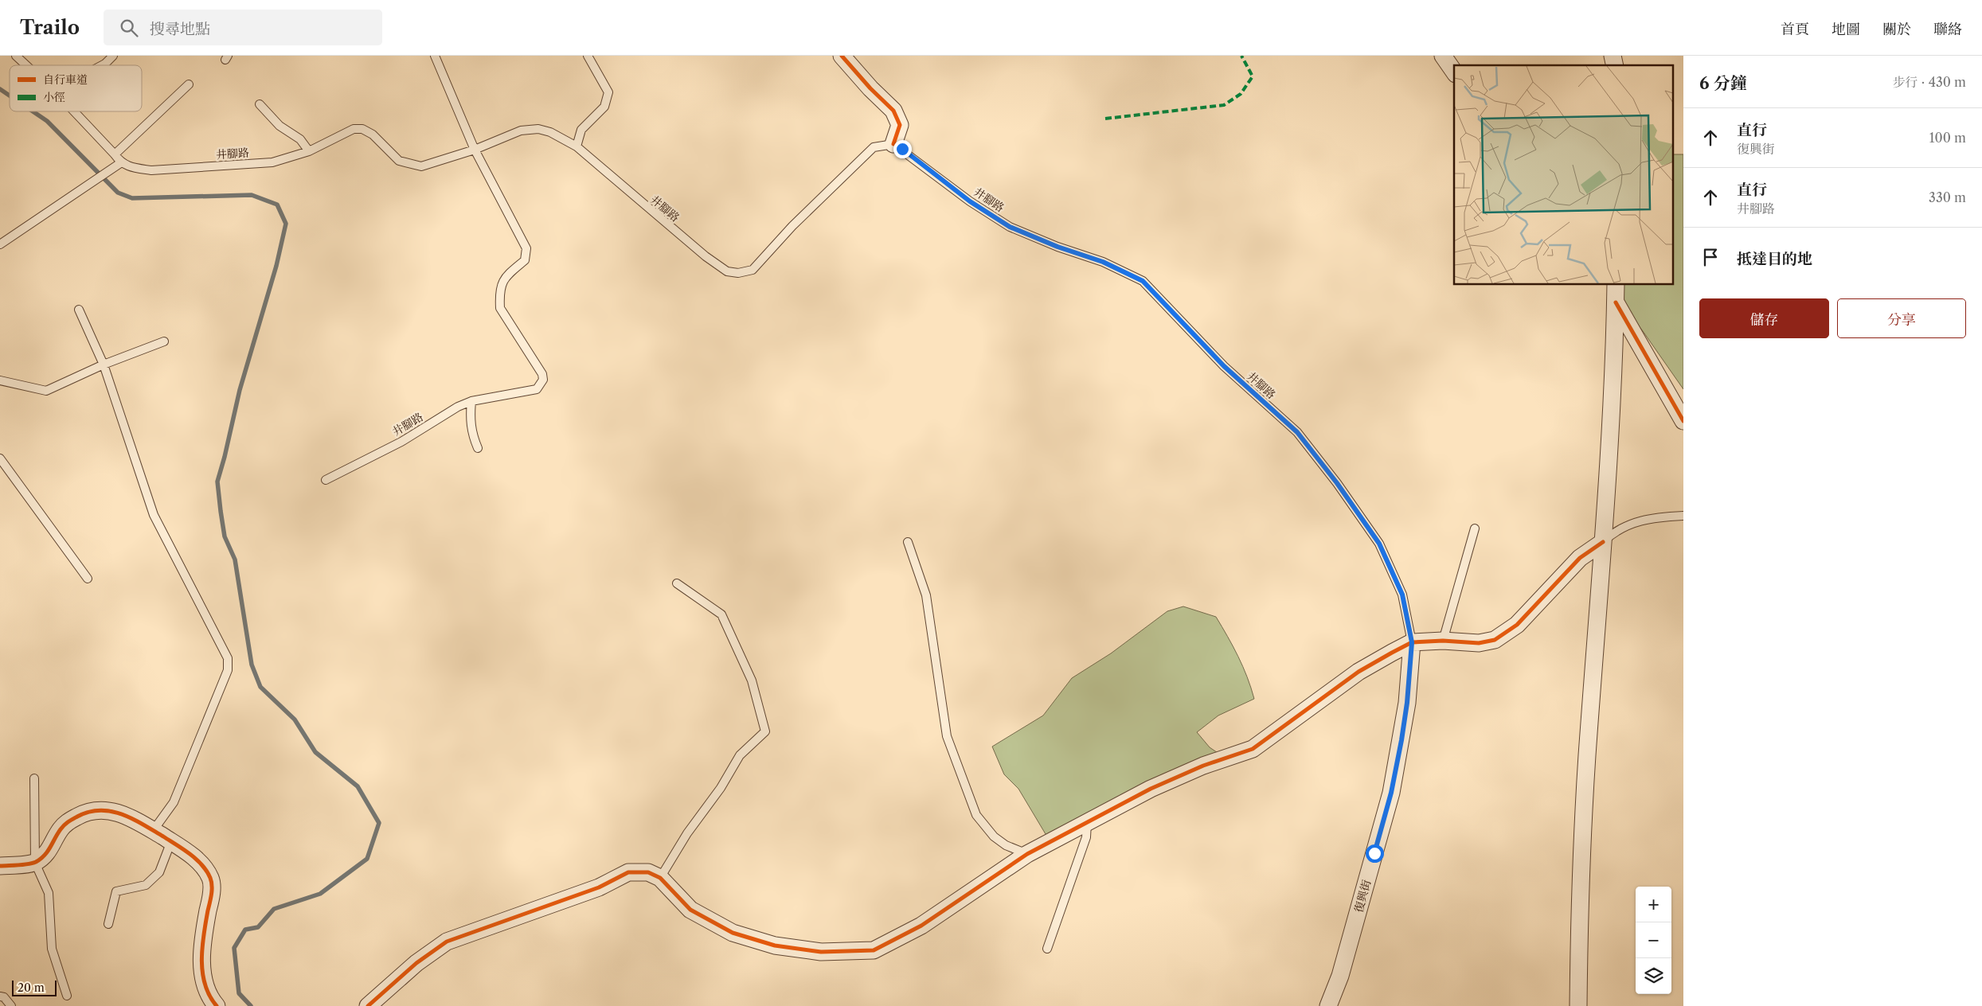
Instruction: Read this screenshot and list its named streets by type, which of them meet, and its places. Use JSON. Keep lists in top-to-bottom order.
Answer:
{
  "streets": {
    "street": ["復興街"],
    "lane": ["井腳路"]
  },
  "crossings": [
    ["井腳路", "復興街"]
  ],
  "legend": ["自行車道", "小徑"],
  "scale_bar": "20 m",
  "page": {
    "header": "Trailo",
    "search": "搜尋地點",
    "nav": [
      "首頁",
      "地圖",
      "關於",
      "聯絡"
    ],
    "heading": ["6 分鐘", "步行 · 430 m"],
    "list": [
      ["直行", "復興街", "100 m"],
      ["直行", "井腳路", "330 m"],
      "抵達目的地"
    ],
    "buttons": ["儲存", "分享"],
    "map_buttons": ["+", "−"],
    "scale": "20 m"
  }
}
